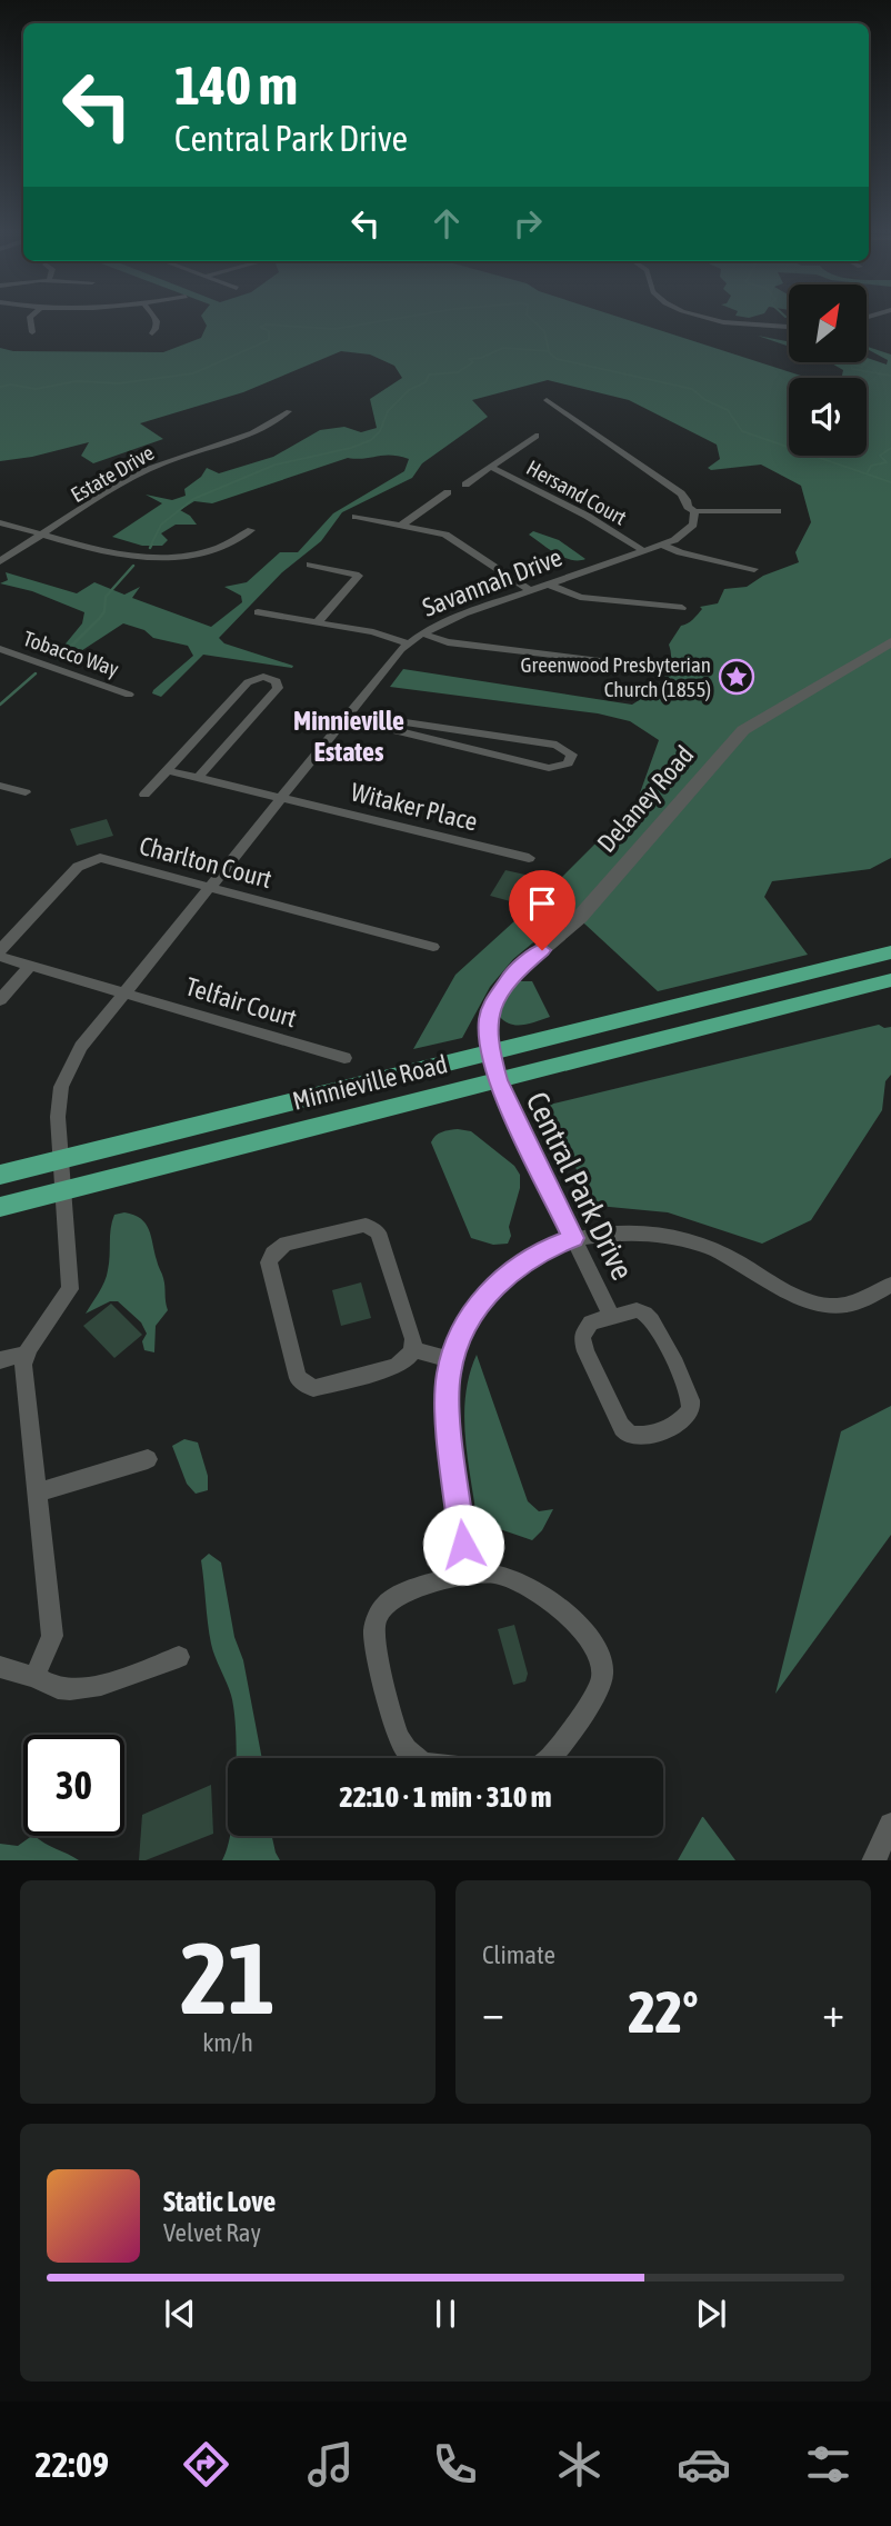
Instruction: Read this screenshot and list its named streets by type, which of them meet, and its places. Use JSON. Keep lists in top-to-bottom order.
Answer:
{
  "streets": {
    "main road": ["Minnieville Road"],
    "street": [
      "Estate Drive",
      "Hersand Court",
      "Savannah Drive",
      "Tobacco Way",
      "Delaney Road",
      "Witaker Place",
      "Charlton Court",
      "Telfair Court",
      "Central Park Drive"
    ]
  },
  "crossings": [
    ["Hersand Court", "Savannah Drive"],
    ["Savannah Drive", "Witaker Place"],
    ["Savannah Drive", "Charlton Court"],
    ["Savannah Drive", "Telfair Court"],
    ["Savannah Drive", "Minnieville Road"],
    ["Delaney Road", "Minnieville Road"],
    ["Delaney Road", "Central Park Drive"],
    ["Minnieville Road", "Central Park Drive"]
  ],
  "districts": ["Minnieville Estates"],
  "places": {
    "place": ["Greenwood Presbyterian Church (1855)"]
  },
  "north": "top right",
  "page": {
    "turn": ["140 m", "Central Park Drive"],
    "limit": "30",
    "trip": "22:10 · 1 min · 310 m",
    "tile": [
      ["21", "km/h"],
      "Climate"
    ],
    "heat": ["−", "22°", "+"],
    "song": ["Static Love", "Velvet Ray"],
    "tabs": "22:09"
  }
}
